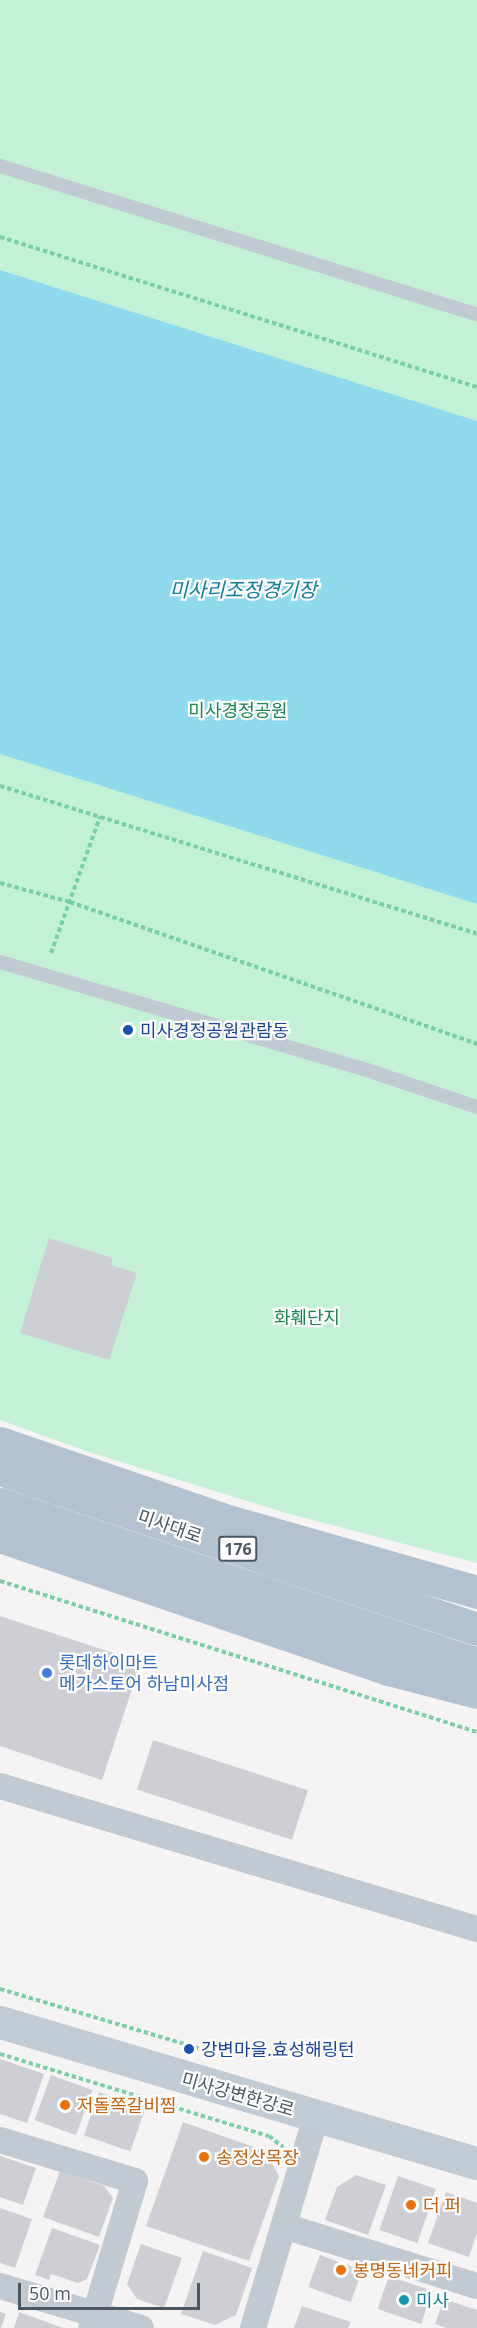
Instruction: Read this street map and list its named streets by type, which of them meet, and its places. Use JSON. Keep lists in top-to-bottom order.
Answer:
{
  "streets": {
    "main road": ["미사대로", "176"],
    "street": ["미사강변한강로"]
  },
  "water": ["미사리조정경기장"],
  "parks": ["미사경정공원", "화훼단지"],
  "places": [
    "미사경정공원관람동",
    "롯데하이마트 메가스토어 하남미사점",
    "강변마을.효성해링턴",
    "저돌쪽갈비찜",
    "송정상목장",
    "더 퍼",
    "봉명동네커피",
    "미사"
  ],
  "scale_bar": "50 m"
}
